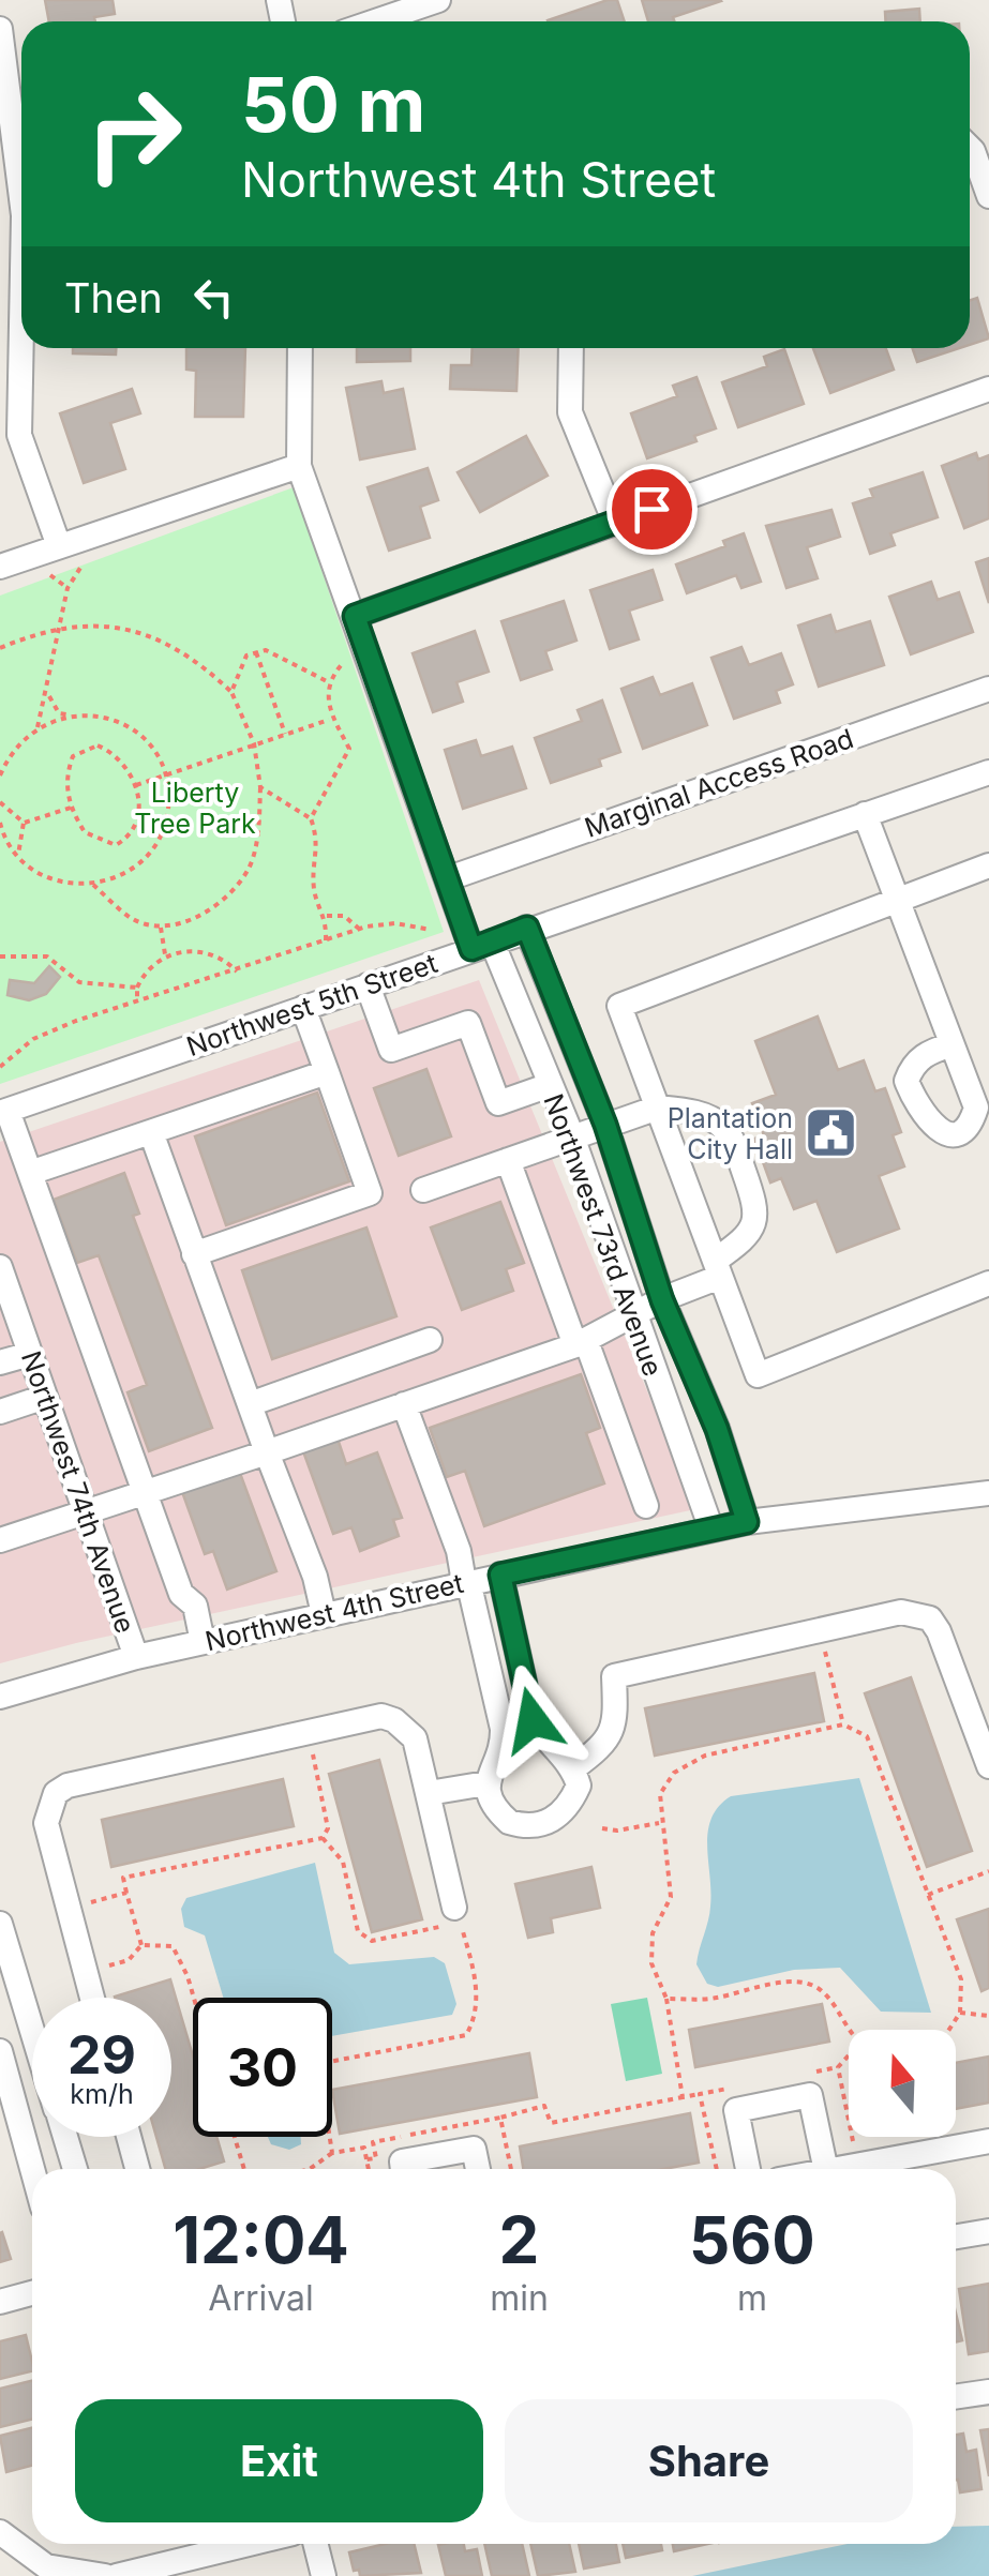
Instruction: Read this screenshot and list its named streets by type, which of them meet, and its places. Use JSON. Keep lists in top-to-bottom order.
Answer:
{
  "streets": {
    "street": [
      "Marginal Access Road",
      "Northwest 5th Street",
      "Northwest 73rd Avenue",
      "Northwest 74th Avenue",
      "Northwest 4th Street"
    ]
  },
  "crossings": [
    ["Marginal Access Road", "Northwest 73rd Avenue"],
    ["Northwest 5th Street", "Northwest 73rd Avenue"],
    ["Northwest 73rd Avenue", "Northwest 4th Street"],
    ["Northwest 74th Avenue", "Northwest 4th Street"]
  ],
  "parks": ["Liberty Tree Park"],
  "places": {
    "public building": ["Plantation City Hall"]
  },
  "north": "top",
  "page": {
    "turn": ["50 m", "Northwest 4th Street"],
    "then": "Then",
    "speed": "29 km/h",
    "limit": "30",
    "eta": [
      "12:04",
      "Arrival",
      "2",
      "min",
      "560",
      "m"
    ],
    "buttons": ["Exit", "Share"]
  }
}
